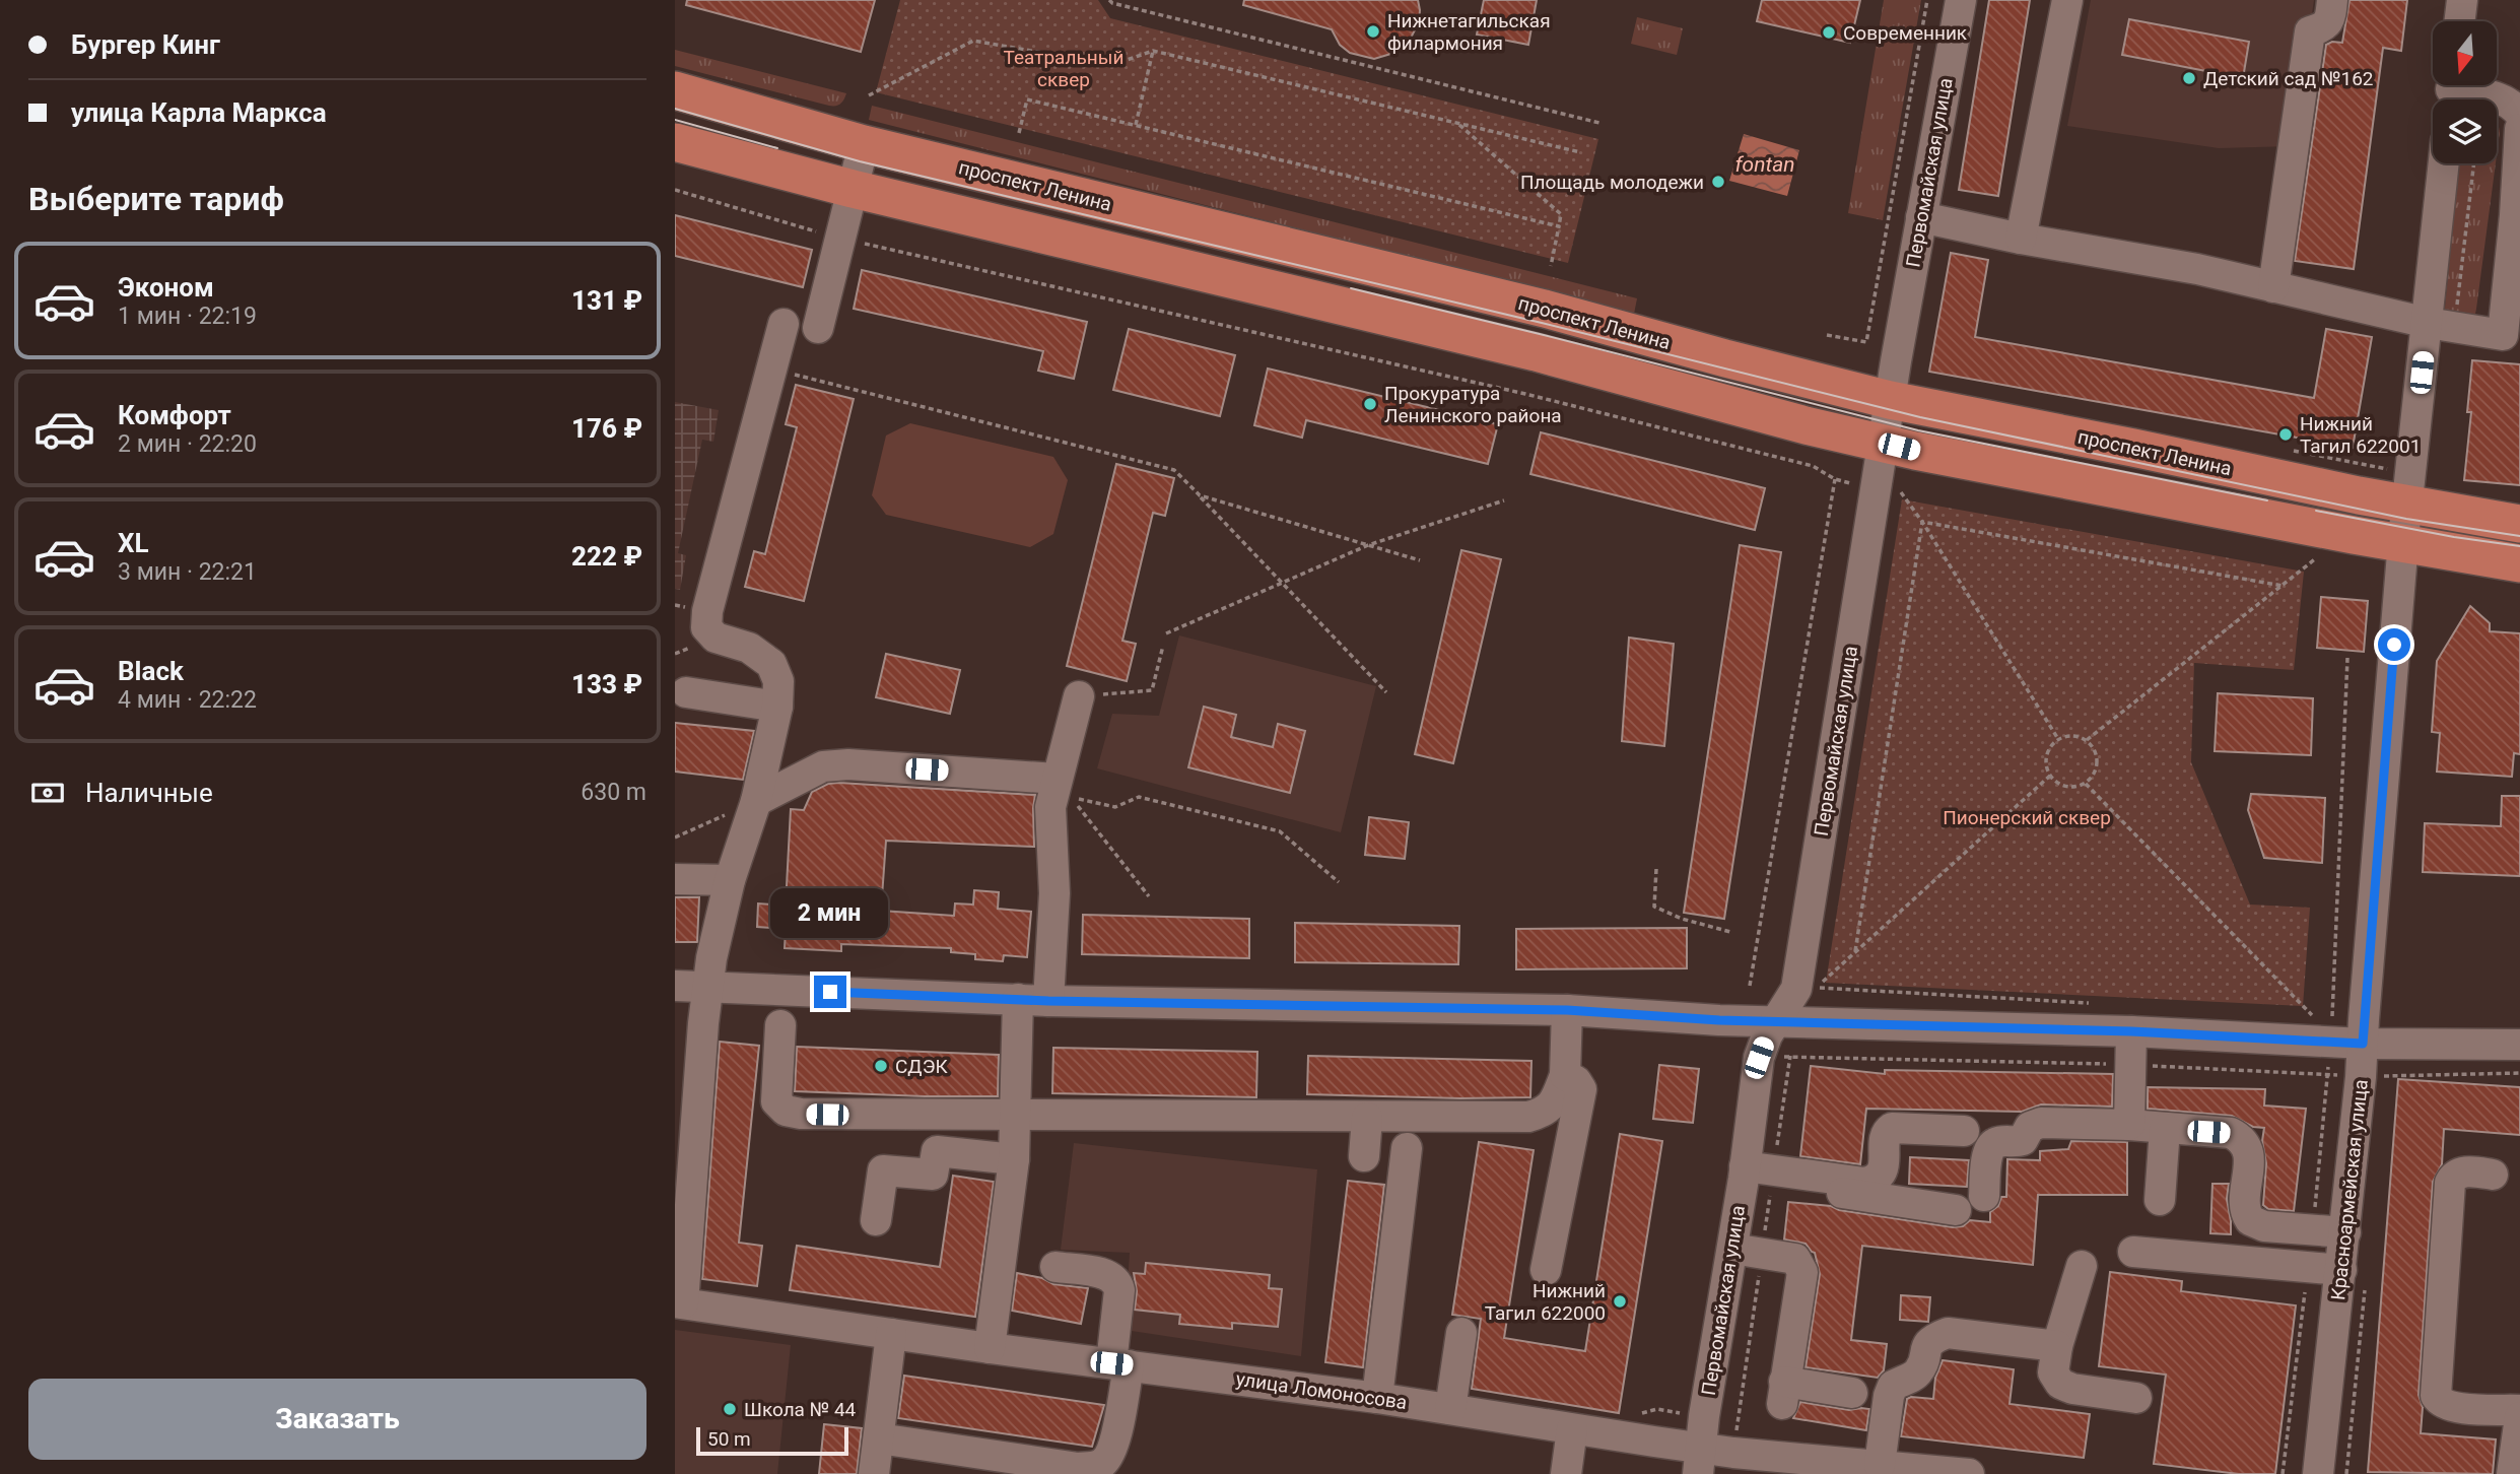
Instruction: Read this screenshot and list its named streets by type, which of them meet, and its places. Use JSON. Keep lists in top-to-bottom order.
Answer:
{
  "streets": {
    "main road": ["проспект Ленина"],
    "street": ["Первомайская улица", "Красноармейская улица", "улица Ломоносова"]
  },
  "crossings": [
    ["Первомайская улица", "проспект Ленина"],
    ["Первомайская улица", "улица Ломоносова"],
    ["проспект Ленина", "Красноармейская улица"]
  ],
  "water": ["fontan"],
  "parks": ["Театральный сквер", "Пионерский сквер"],
  "places": [
    "Нижнетагильская филармония",
    "Современник",
    "Детский сад №162",
    "Площадь молодежи",
    "Прокуратура Ленинского района",
    "Нижний Тагил 622001",
    "СДЭК",
    "Нижний Тагил 622000",
    "Школа № 44"
  ],
  "scale_bar": "50 m",
  "north": "bottom",
  "page": {
    "banner": ["Бургер Кинг", "улица Карла Маркса"],
    "heading": "Выберите тариф",
    "list": [
      {
        "name": "Эконом",
        "note": "1 мин · 22:19",
        "value": "131 ₽"
      },
      {
        "name": "Комфорт",
        "note": "2 мин · 22:20",
        "value": "176 ₽"
      },
      {
        "name": "XL",
        "note": "3 мин · 22:21",
        "value": "222 ₽"
      },
      {
        "name": "Black",
        "note": "4 мин · 22:22",
        "value": "133 ₽"
      }
    ],
    "pay": ["Наличные", "630 m"],
    "bubble": "2 мин",
    "buttons": "Заказать",
    "scale": "50 m"
  }
}
